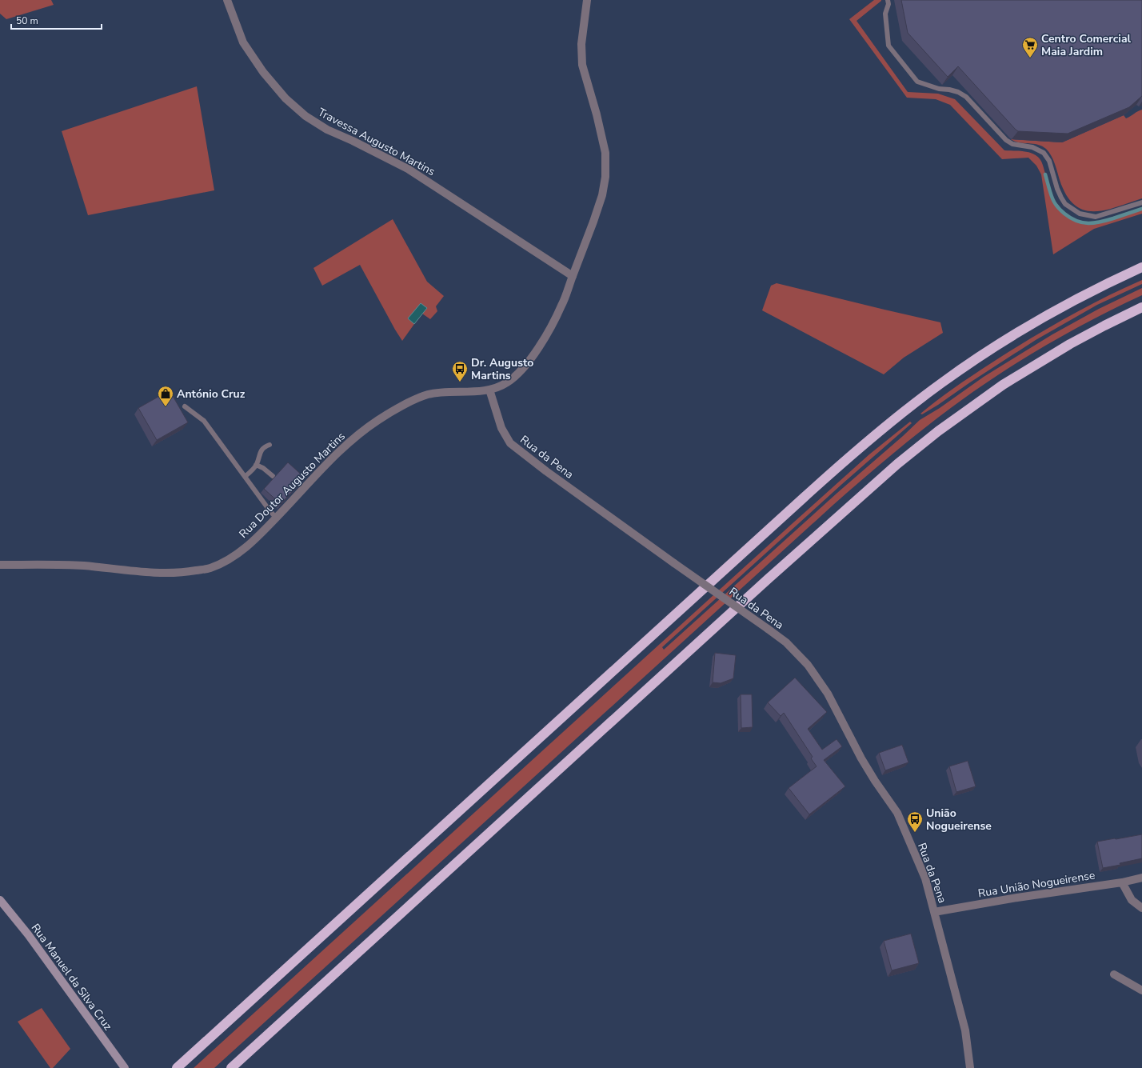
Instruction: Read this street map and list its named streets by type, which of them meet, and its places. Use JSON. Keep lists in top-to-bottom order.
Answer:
{
  "streets": {
    "main road": ["Rua Manuel da Silva Cruz"],
    "street": [
      "Travessa Augusto Martins",
      "Rua da Pena",
      "Rua Doutor Augusto Martins",
      "Rua União Nogueirense"
    ]
  },
  "crossings": [
    ["Travessa Augusto Martins", "Rua Doutor Augusto Martins"],
    ["Rua da Pena", "Rua Doutor Augusto Martins"],
    ["Rua da Pena", "Rua União Nogueirense"]
  ],
  "places": {
    "supermarket": ["Centro Comercial Maia Jardim"],
    "bus stop": ["Dr. Augusto Martins", "União Nogueirense"],
    "shop": ["António Cruz"]
  },
  "scale_bar": "50 m"
}
